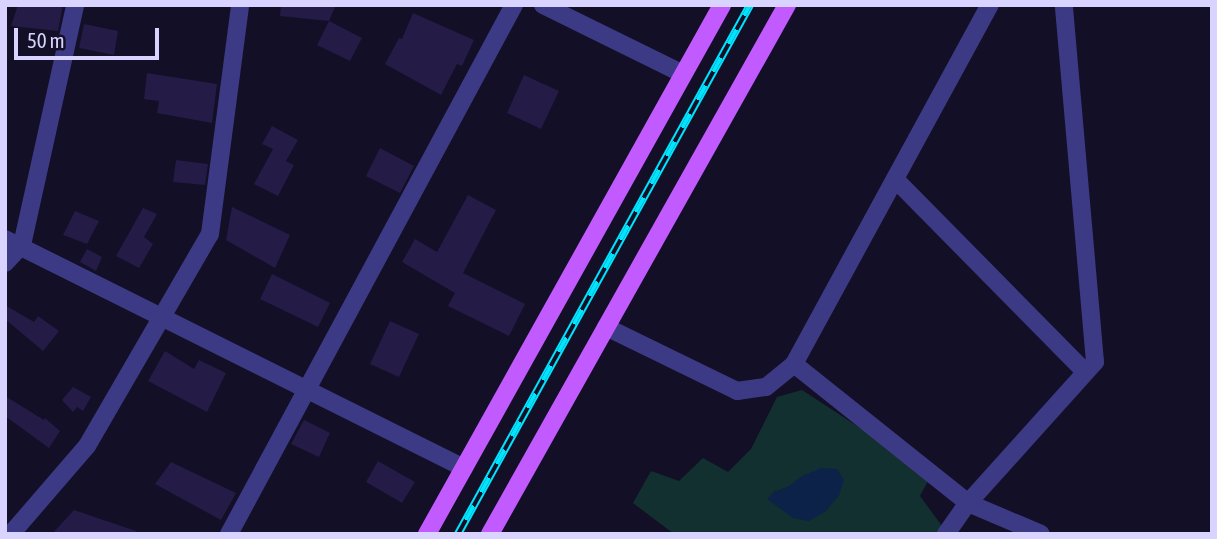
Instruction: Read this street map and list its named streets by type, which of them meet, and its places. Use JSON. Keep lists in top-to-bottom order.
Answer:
{
  "scale_bar": "50 m"
}
